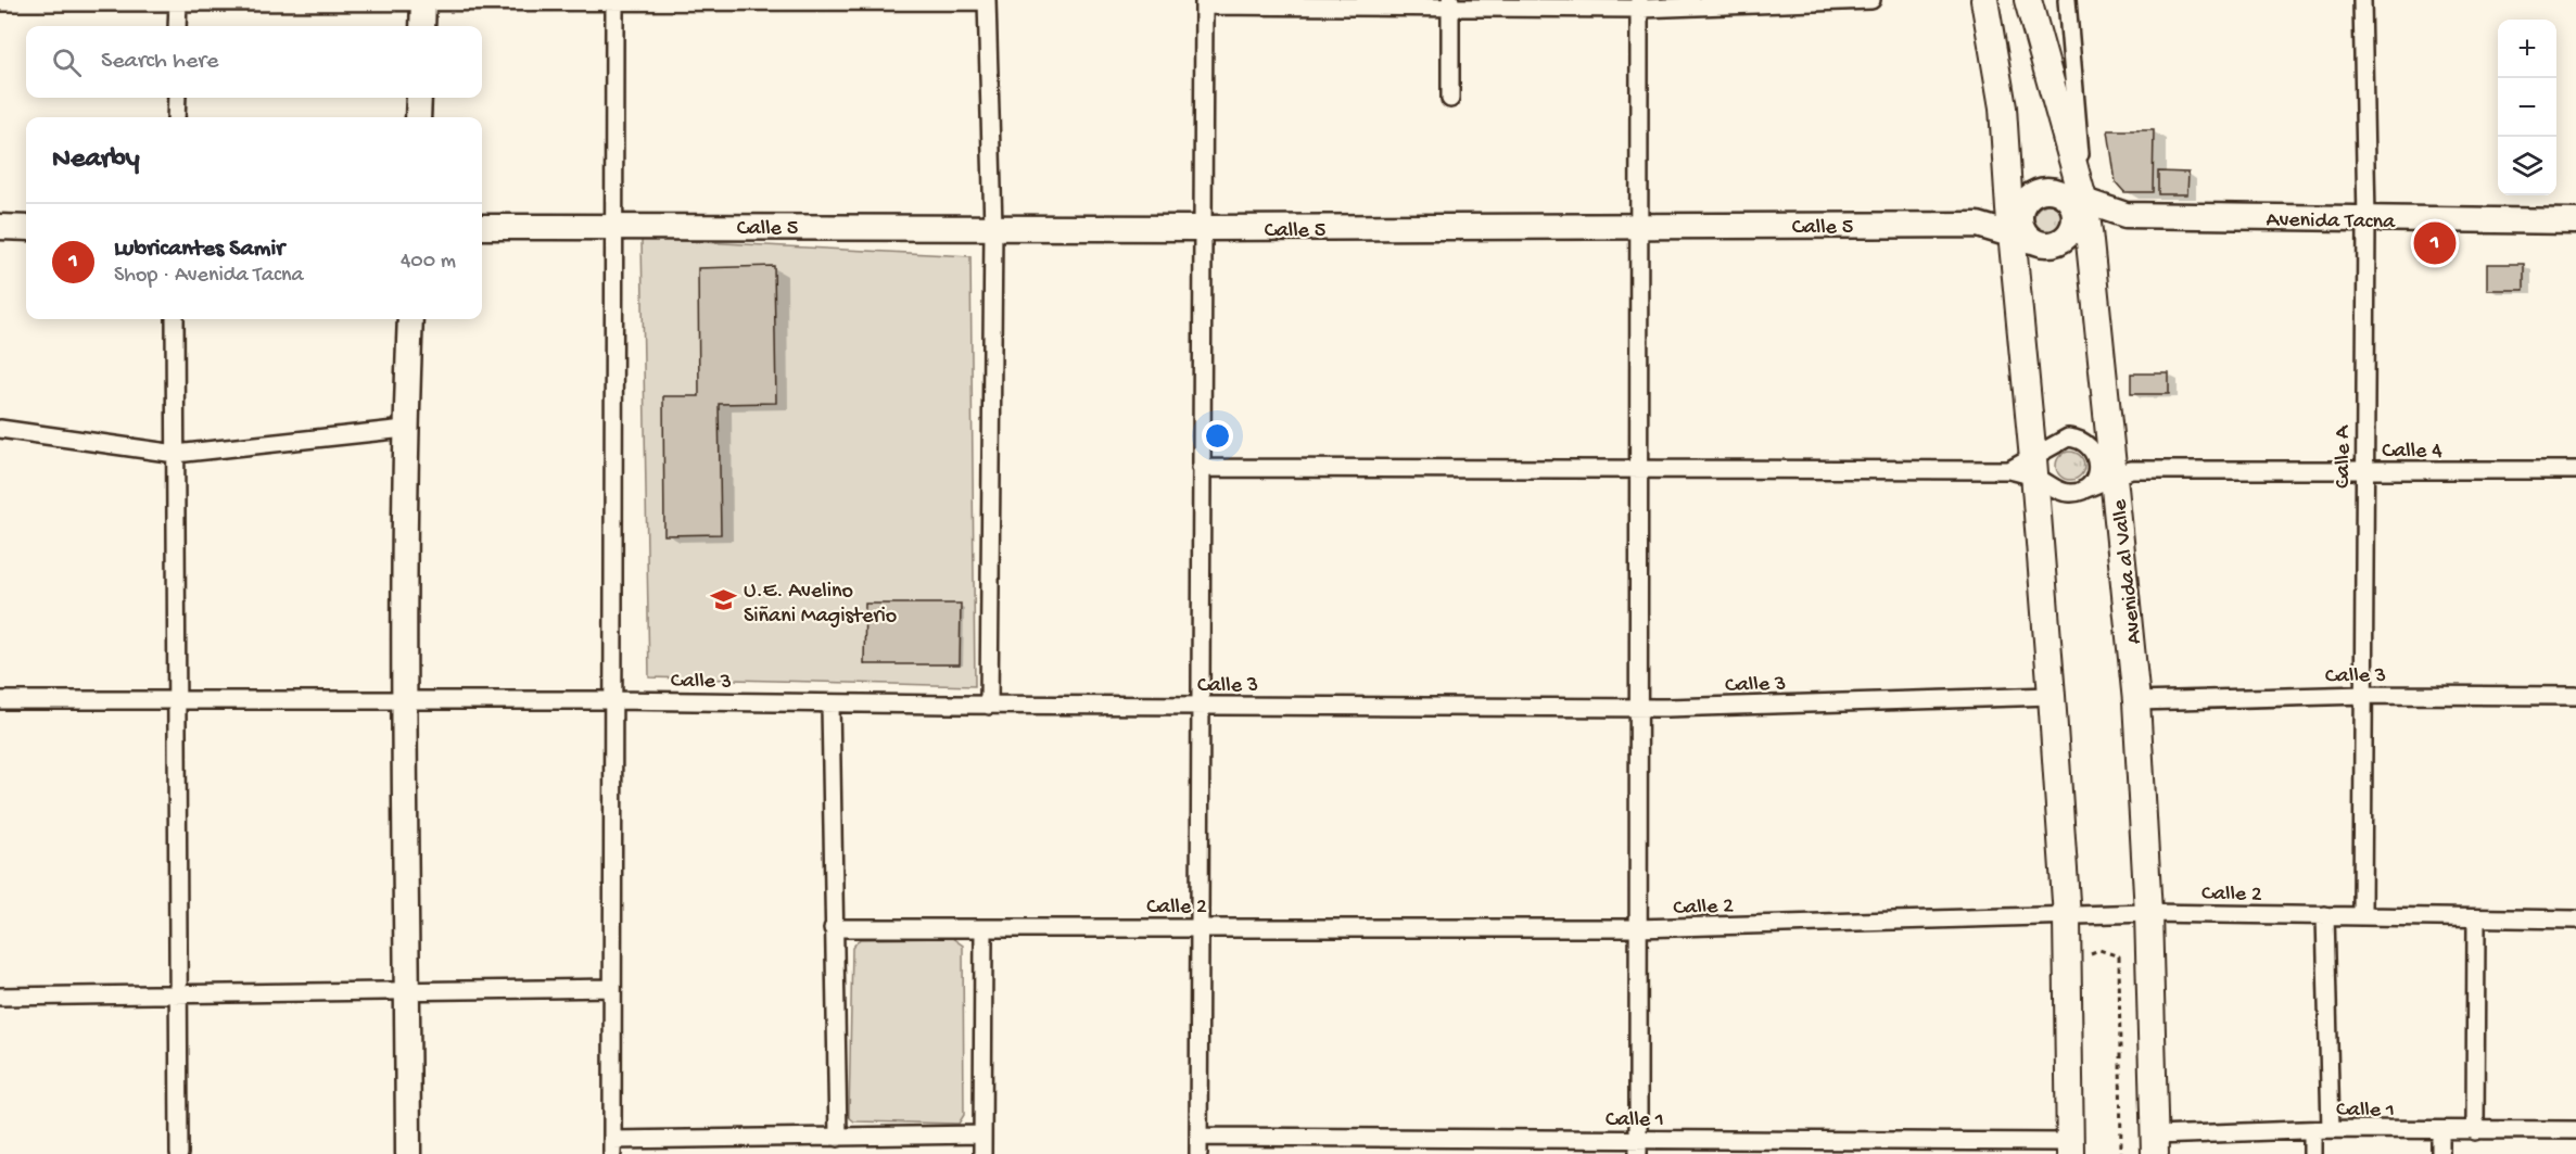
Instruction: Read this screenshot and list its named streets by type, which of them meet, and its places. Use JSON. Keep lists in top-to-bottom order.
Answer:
{
  "streets": {
    "main road": ["Avenida Tacna", "Calle 5", "Avenida al Valle"],
    "street": [
      "Calle 4",
      "Calle A",
      "Calle 3",
      "Calle 2",
      "Calle 1"
    ]
  },
  "crossings": [
    ["Avenida Tacna", "Calle 5"],
    ["Avenida Tacna", "Calle A"],
    ["Avenida Tacna", "Avenida al Valle"],
    ["Calle 5", "Avenida al Valle"],
    ["Calle 4", "Calle A"],
    ["Calle 4", "Avenida al Valle"],
    ["Calle A", "Calle 3"],
    ["Calle A", "Calle 2"],
    ["Avenida al Valle", "Calle 3"],
    ["Avenida al Valle", "Calle 2"],
    ["Avenida al Valle", "Calle 1"]
  ],
  "places": {
    "school or university": ["U.E. Avelino Siñani Magisterio"]
  },
  "page": {
    "map_buttons": ["+", "−"],
    "search": "Search here",
    "heading": "Nearby",
    "list": [
      {
        "mark": "1",
        "name": "Lubricantes Samir",
        "note": "Shop · Avenida Tacna",
        "value": "400 m"
      }
    ],
    "pins": "1"
  }
}
